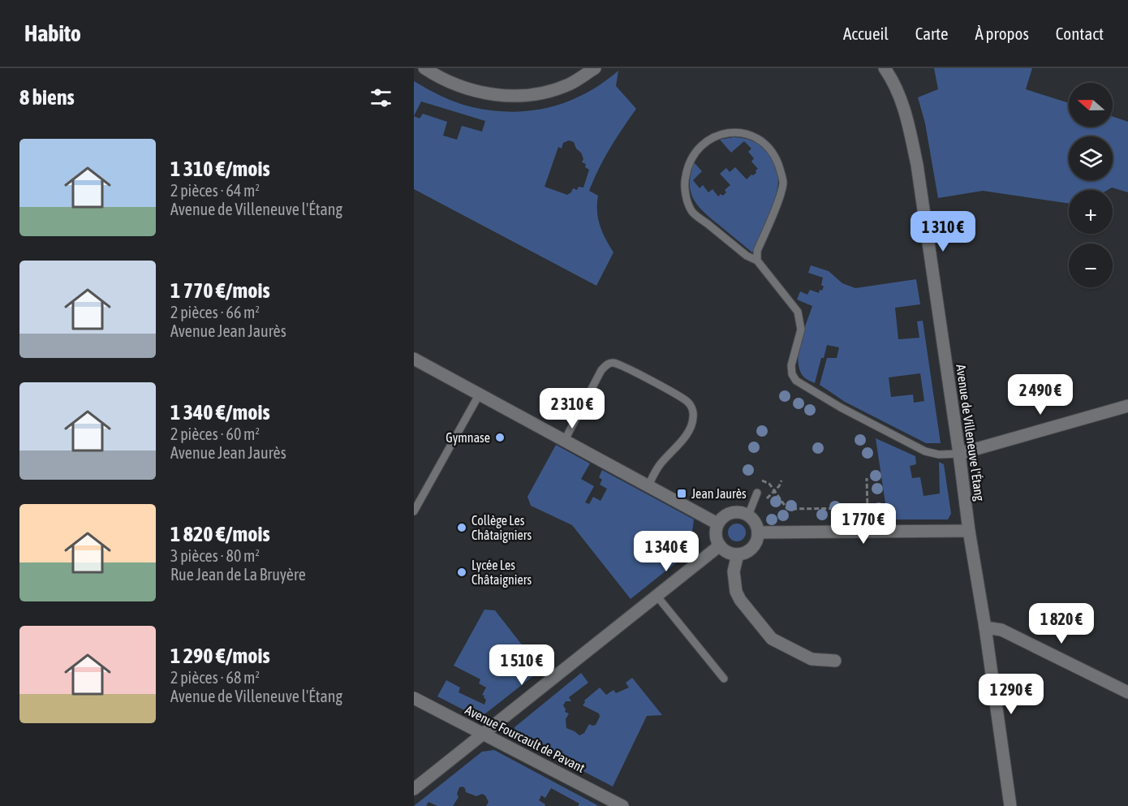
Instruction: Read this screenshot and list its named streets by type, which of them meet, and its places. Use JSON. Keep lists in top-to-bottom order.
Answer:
{
  "streets": {
    "street": ["Avenue de Villeneuve l'Étang", "Avenue Fourcault de Pavant"]
  },
  "places": {
    "other": ["Gymnase", "Collège Les Châtaigniers", "Lycée Les Châtaigniers"],
    "transit": ["Jean Jaurès"]
  },
  "north": "left",
  "page": {
    "header": "Habito",
    "nav": [
      "Accueil",
      "Carte",
      "À propos",
      "Contact"
    ],
    "heading": "8 biens",
    "map_buttons": ["+", "−"],
    "list": [
      {
        "name": "1 310 €/mois",
        "note": "2 pièces · 64 m² · Avenue de Villeneuve l'Étang"
      },
      {
        "name": "1 770 €/mois",
        "note": "2 pièces · 66 m² · Avenue Jean Jaurès"
      },
      {
        "name": "1 340 €/mois",
        "note": "2 pièces · 60 m² · Avenue Jean Jaurès"
      },
      {
        "name": "1 820 €/mois",
        "note": "3 pièces · 80 m² · Rue Jean de La Bruyère"
      },
      {
        "name": "1 290 €/mois",
        "note": "2 pièces · 68 m² · Avenue de Villeneuve l'Étang"
      }
    ],
    "price": [
      "1 310 €",
      "2 490 €",
      "2 310 €",
      "1 770 €",
      "1 340 €",
      "1 820 €",
      "1 510 €",
      "1 290 €"
    ]
  }
}
